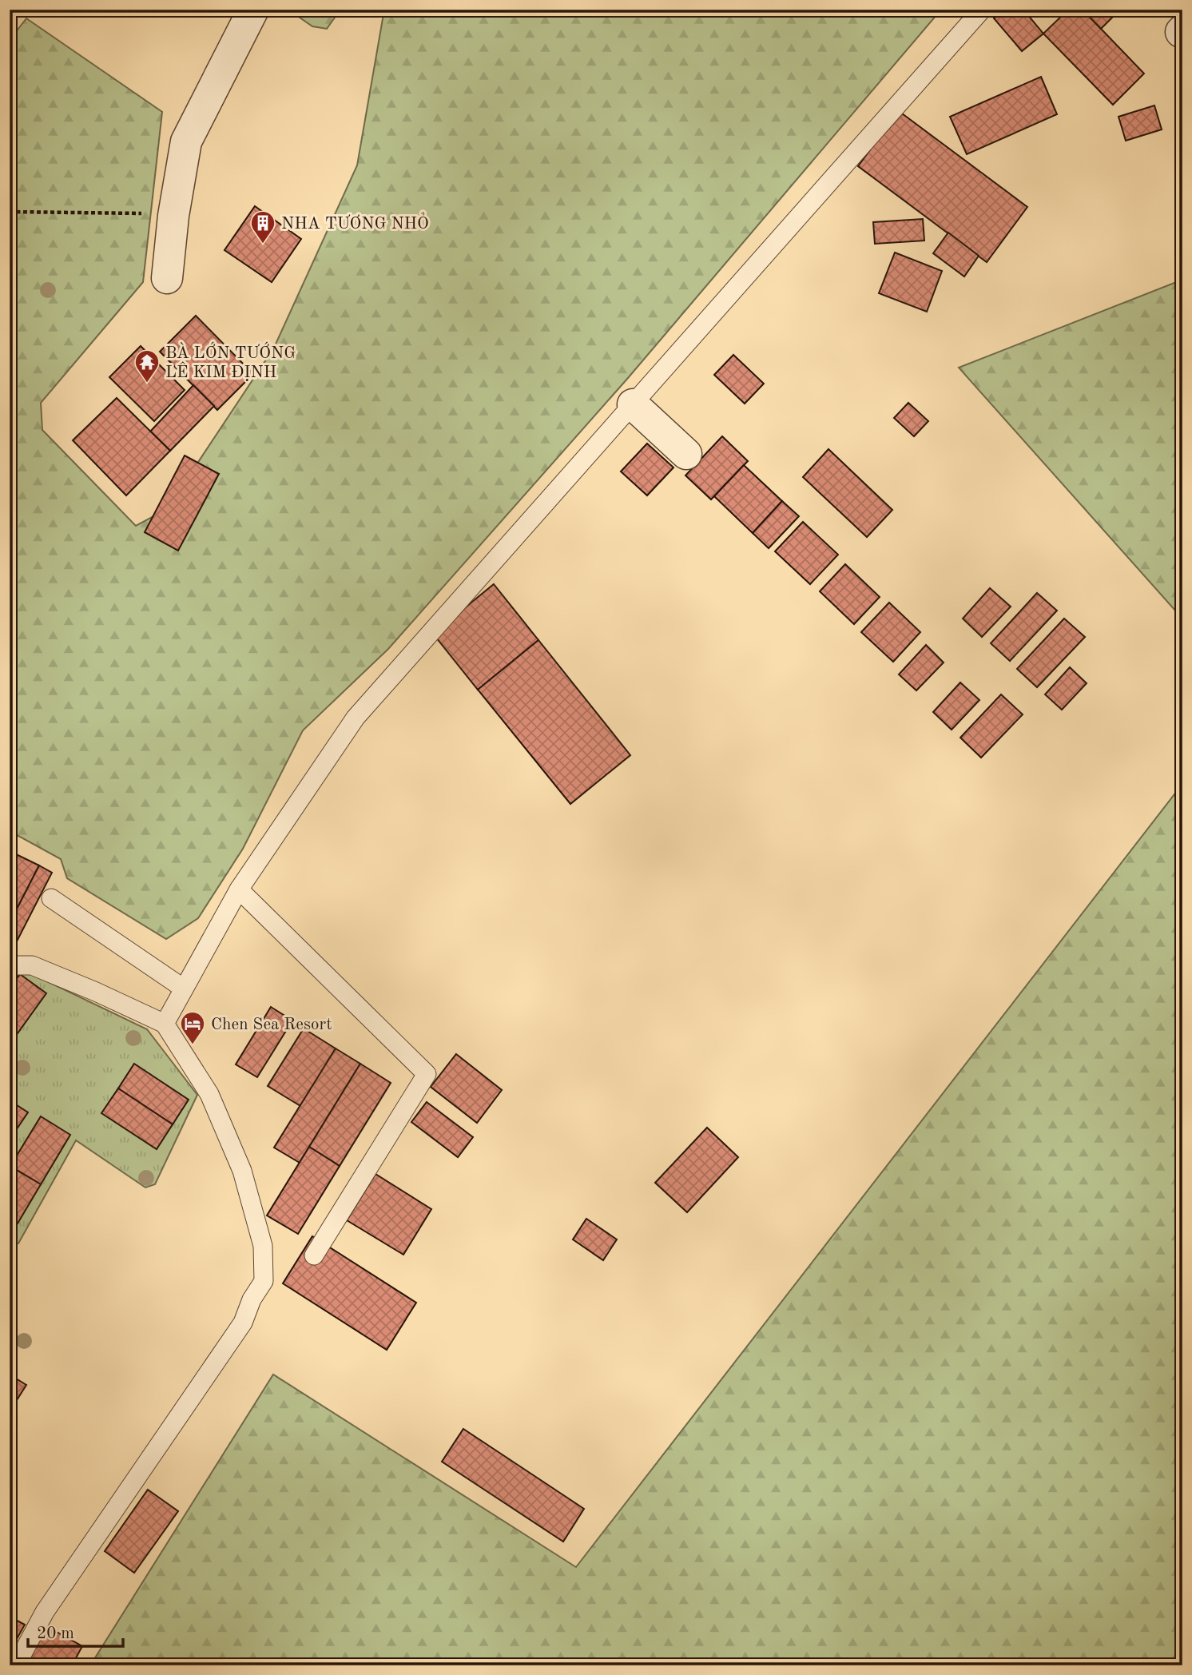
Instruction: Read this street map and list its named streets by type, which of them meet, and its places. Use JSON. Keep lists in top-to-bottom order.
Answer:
{
  "places": {
    "building": ["NHA TƯƠNG NHỎ"],
    "temple": ["BÀ LỚN TƯỚNG LÊ KIM ĐỊNH"],
    "hotel": ["Chen Sea Resort"]
  },
  "scale_bar": "20 m"
}
